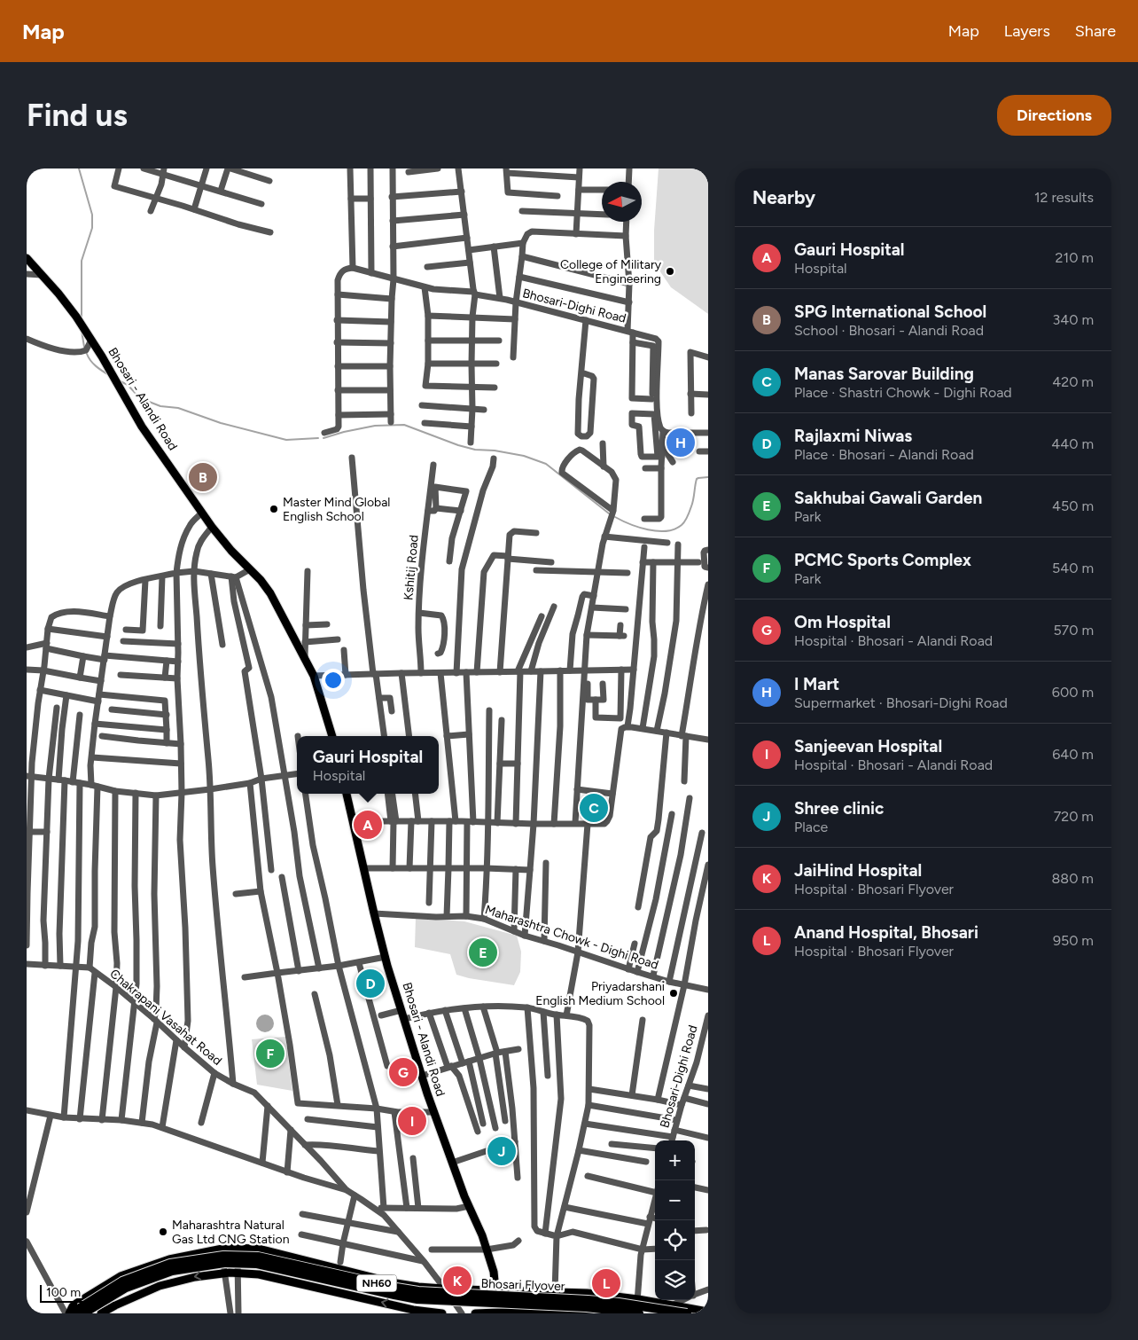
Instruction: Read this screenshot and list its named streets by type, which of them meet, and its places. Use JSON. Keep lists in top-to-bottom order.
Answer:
{
  "streets": {
    "highway": ["NH60", "Bhosari Flyover"],
    "main road": ["Bhosari - Alandi Road"],
    "street": [
      "Bhosari-Dighi Road",
      "Kshitij Road",
      "Maharashtra Chowk - Dighi Road",
      "Chakrapani Vasahat Road"
    ]
  },
  "crossings": [
    ["Bhosari - Alandi Road", "Maharashtra Chowk - Dighi Road"],
    ["NH60", "Bhosari Flyover"]
  ],
  "places": [
    "College of Military Engineering",
    "Master Mind Global English School",
    "Priyadarshani English Medium School",
    "Maharashtra Natural Gas Ltd CNG Station"
  ],
  "scale_bar": "100 m",
  "north": "left",
  "page": {
    "header": "Map",
    "nav": ["Map", "Layers", "Share"],
    "buttons": "Directions",
    "title": "Find us",
    "heading": ["Nearby", "12 results"],
    "list": [
      {
        "mark": "A",
        "name": "Gauri Hospital",
        "note": "Hospital",
        "value": "210 m"
      },
      {
        "mark": "B",
        "name": "SPG International School",
        "note": "School · Bhosari - Alandi Road",
        "value": "340 m"
      },
      {
        "mark": "C",
        "name": "Manas Sarovar Building",
        "note": "Place · Shastri Chowk - Dighi Road",
        "value": "420 m"
      },
      {
        "mark": "D",
        "name": "Rajlaxmi Niwas",
        "note": "Place · Bhosari - Alandi Road",
        "value": "440 m"
      },
      {
        "mark": "E",
        "name": "Sakhubai Gawali Garden",
        "note": "Park",
        "value": "450 m"
      },
      {
        "mark": "F",
        "name": "PCMC Sports Complex",
        "note": "Park",
        "value": "540 m"
      },
      {
        "mark": "G",
        "name": "Om Hospital",
        "note": "Hospital · Bhosari - Alandi Road",
        "value": "570 m"
      },
      {
        "mark": "H",
        "name": "I Mart",
        "note": "Supermarket · Bhosari-Dighi Road",
        "value": "600 m"
      },
      {
        "mark": "I",
        "name": "Sanjeevan Hospital",
        "note": "Hospital · Bhosari - Alandi Road",
        "value": "640 m"
      },
      {
        "mark": "J",
        "name": "Shree clinic",
        "note": "Place",
        "value": "720 m"
      },
      {
        "mark": "K",
        "name": "JaiHind Hospital",
        "note": "Hospital · Bhosari Flyover",
        "value": "880 m"
      },
      {
        "mark": "L",
        "name": "Anand Hospital, Bhosari",
        "note": "Hospital · Bhosari Flyover",
        "value": "950 m"
      }
    ],
    "pins": [
      "H",
      "B",
      "C",
      "A",
      "E",
      "D",
      "F",
      "G",
      "I",
      "J",
      "K",
      "L"
    ],
    "popup": ["Gauri Hospital", "Hospital"],
    "map_buttons": ["+", "−"],
    "scale": "100 m"
  }
}
